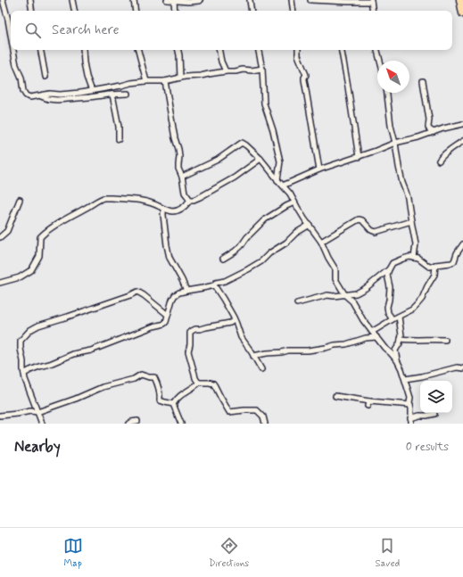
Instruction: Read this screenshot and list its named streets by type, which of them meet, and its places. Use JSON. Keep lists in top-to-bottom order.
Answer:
{
  "north": "top left",
  "page": {
    "search": "Search here",
    "heading": ["Nearby", "0 results"],
    "nav": ["Map", "Directions", "Saved"]
  }
}
